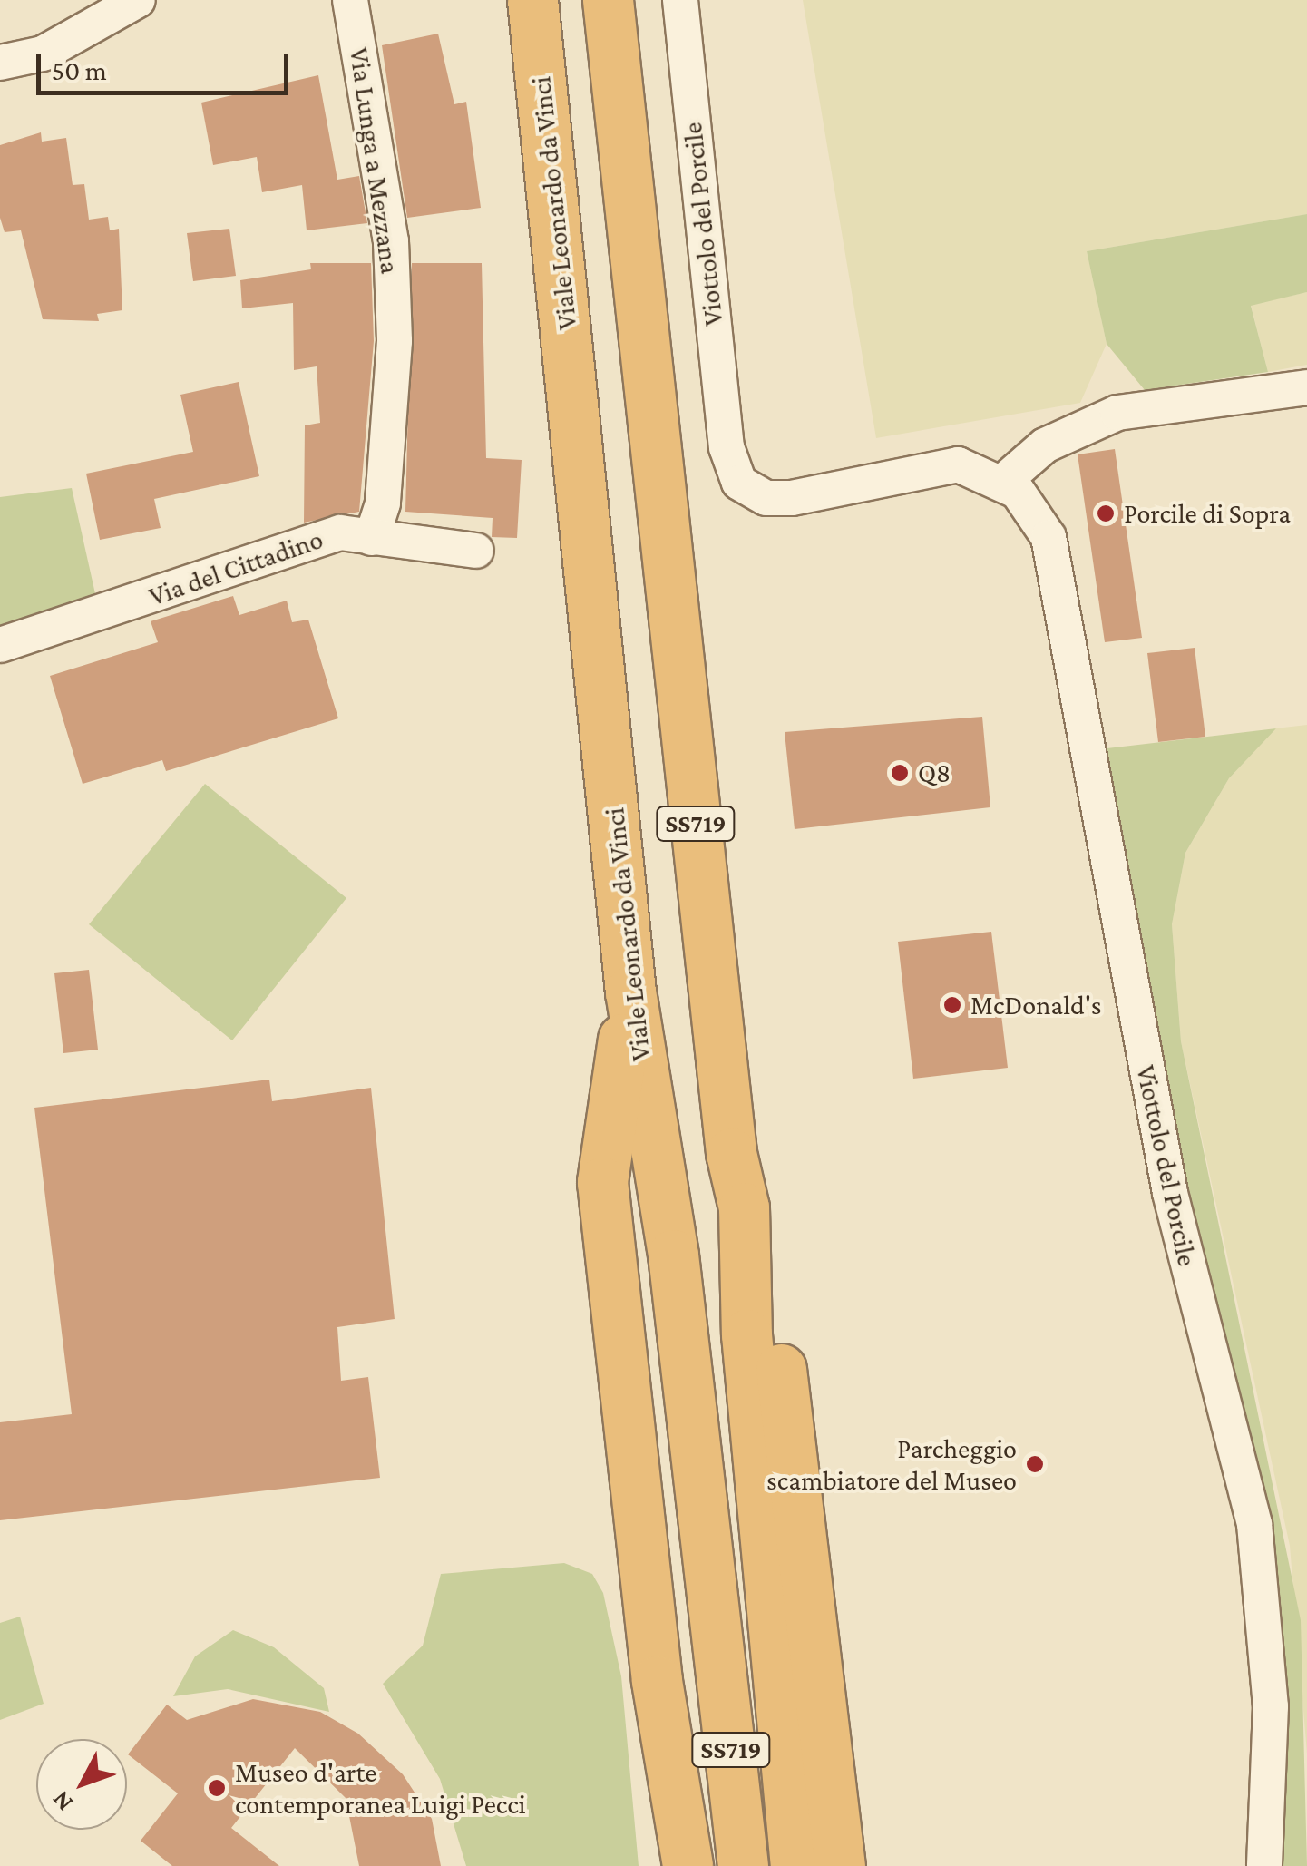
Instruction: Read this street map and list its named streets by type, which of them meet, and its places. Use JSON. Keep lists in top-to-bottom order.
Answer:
{
  "streets": {
    "highway": ["Viale Leonardo da Vinci", "SS719"],
    "street": ["Via Lunga a Mezzana", "Viottolo del Porcile", "Via del Cittadino"]
  },
  "crossings": [
    ["Via Lunga a Mezzana", "Via del Cittadino"]
  ],
  "places": [
    "Porcile di Sopra",
    "Q8",
    "McDonald's",
    "Parcheggio scambiatore del Museo",
    "Museo d'arte contemporanea Luigi Pecci"
  ],
  "scale_bar": "50 m",
  "north": "bottom left"
}
